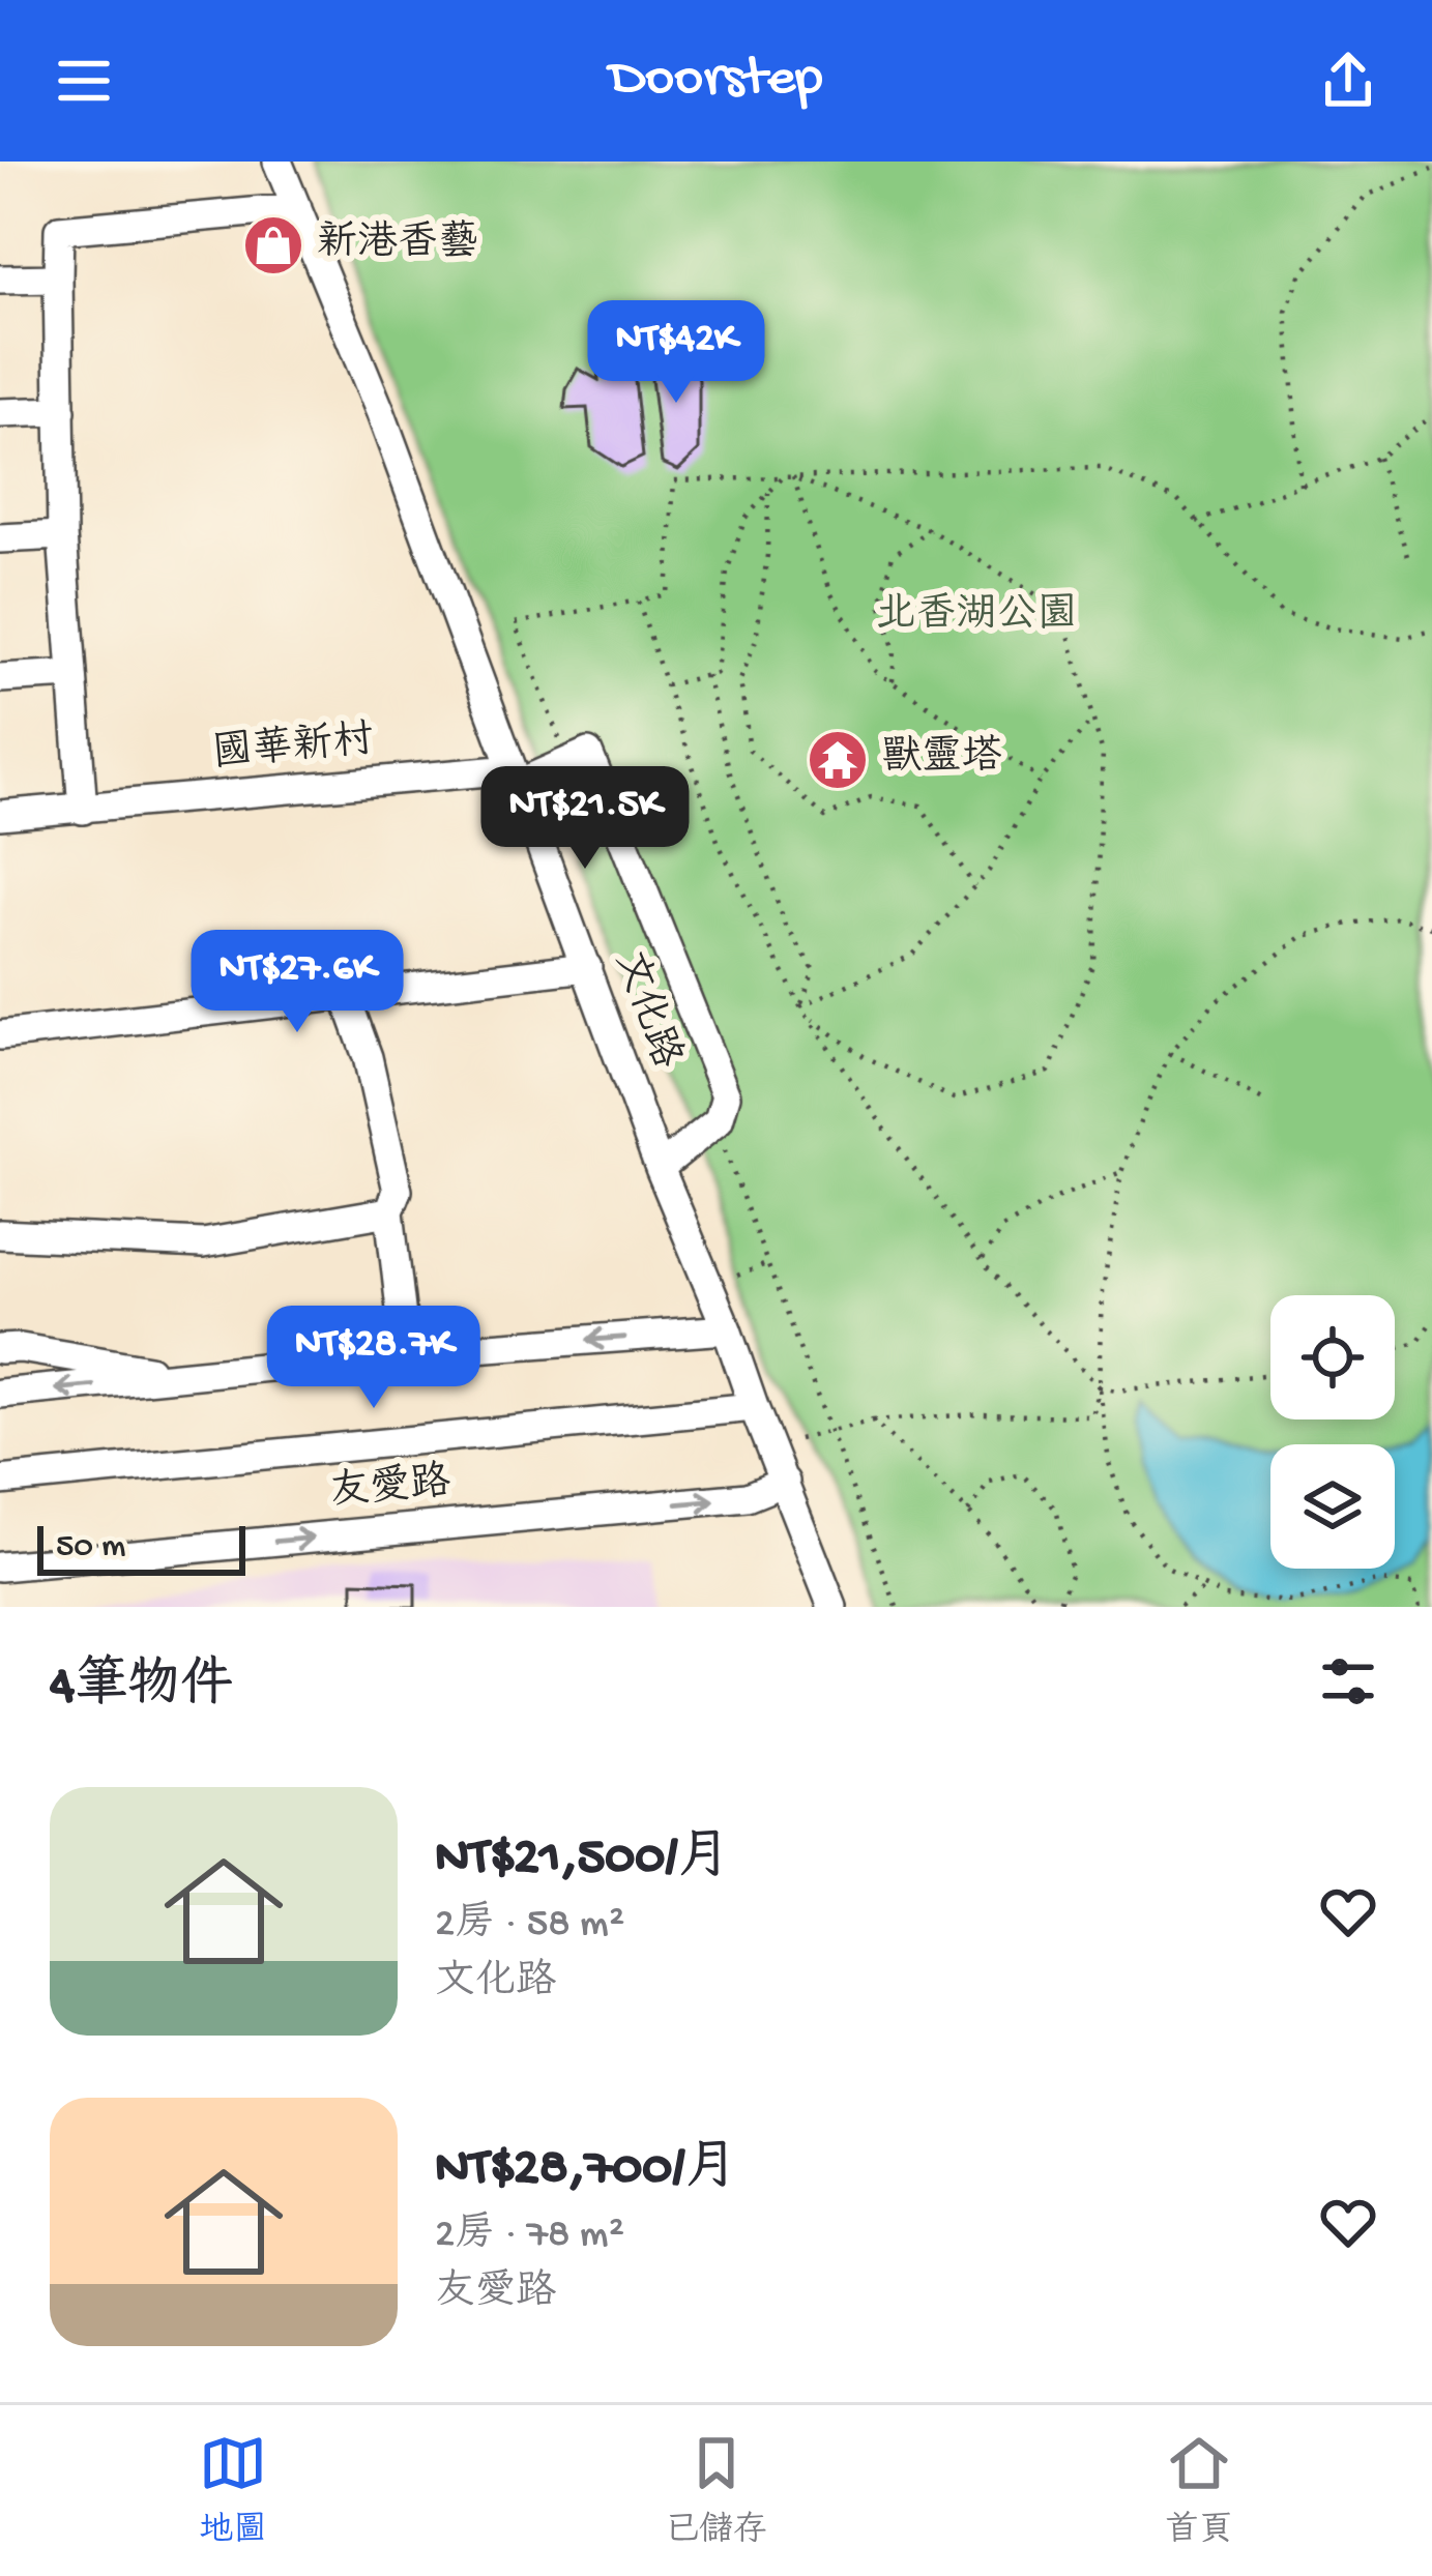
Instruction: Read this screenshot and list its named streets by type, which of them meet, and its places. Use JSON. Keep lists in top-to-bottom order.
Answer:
{
  "streets": {
    "street": ["國華新村", "文化路", "友愛路"]
  },
  "crossings": [
    ["國華新村", "文化路"],
    ["文化路", "友愛路"]
  ],
  "parks": ["北香湖公園"],
  "places": {
    "shop": ["新港香藝"],
    "temple": ["獸靈塔"]
  },
  "scale_bar": "50 m",
  "page": {
    "header": "Doorstep",
    "price": [
      "NT$42K",
      "NT$21.5K",
      "NT$27.6K",
      "NT$28.7K"
    ],
    "scale": "50 m",
    "heading": "4筆物件",
    "list": [
      {
        "name": "NT$21,500/月",
        "note": "2房 · 58 m² · 文化路"
      },
      {
        "name": "NT$28,700/月",
        "note": "2房 · 78 m² · 友愛路"
      }
    ],
    "tabs": ["地圖", "已儲存", "首頁"]
  }
}
